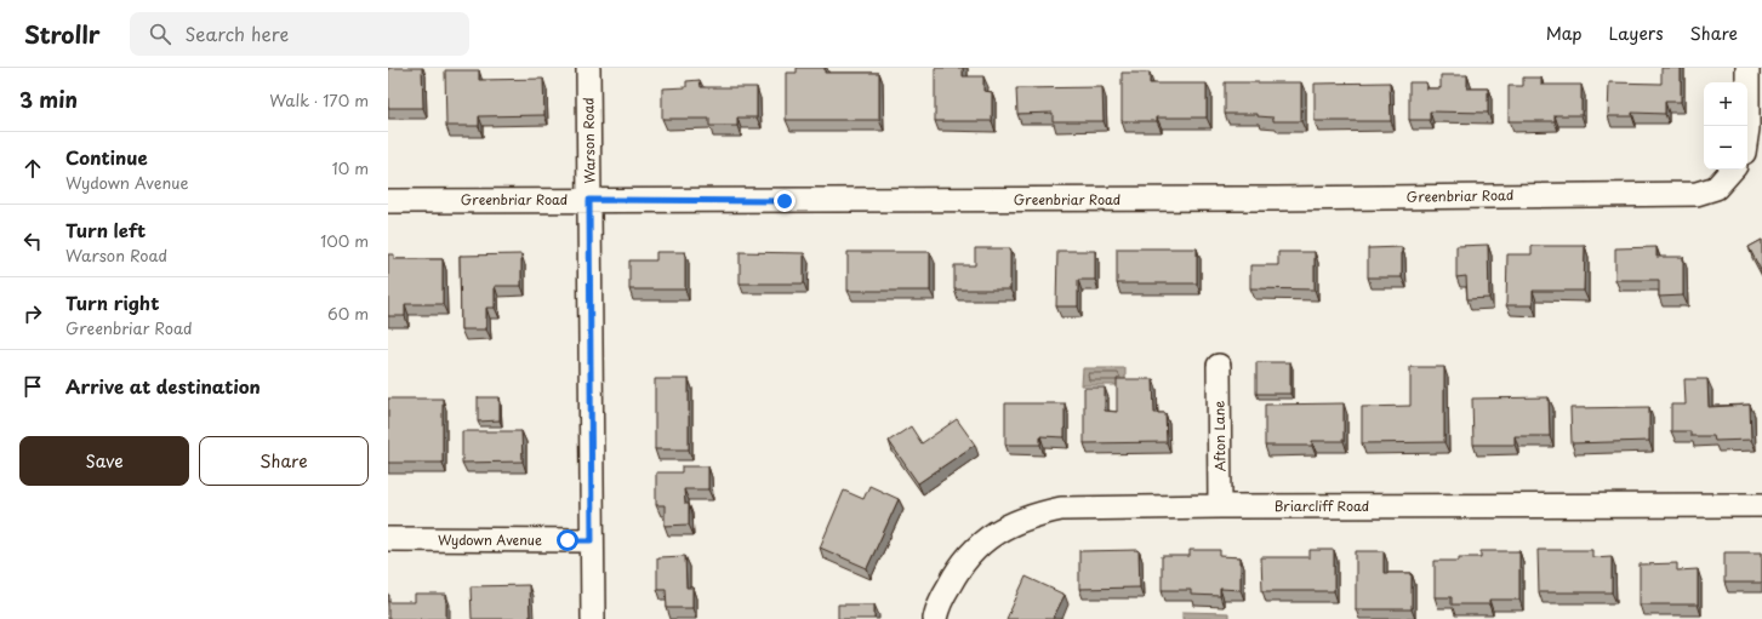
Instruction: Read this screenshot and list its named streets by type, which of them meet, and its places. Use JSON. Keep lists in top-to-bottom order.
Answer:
{
  "streets": {
    "street": [
      "Warson Road",
      "Greenbriar Road",
      "Afton Lane",
      "Briarcliff Road",
      "Wydown Avenue"
    ]
  },
  "crossings": [
    ["Warson Road", "Greenbriar Road"],
    ["Warson Road", "Wydown Avenue"],
    ["Afton Lane", "Briarcliff Road"]
  ],
  "page": {
    "header": "Strollr",
    "search": "Search here",
    "nav": ["Map", "Layers", "Share"],
    "heading": ["3 min", "Walk · 170 m"],
    "map_buttons": ["+", "−"],
    "list": [
      ["Continue", "Wydown Avenue", "10 m"],
      ["Turn left", "Warson Road", "100 m"],
      ["Turn right", "Greenbriar Road", "60 m"],
      "Arrive at destination"
    ],
    "buttons": ["Save", "Share"]
  }
}
